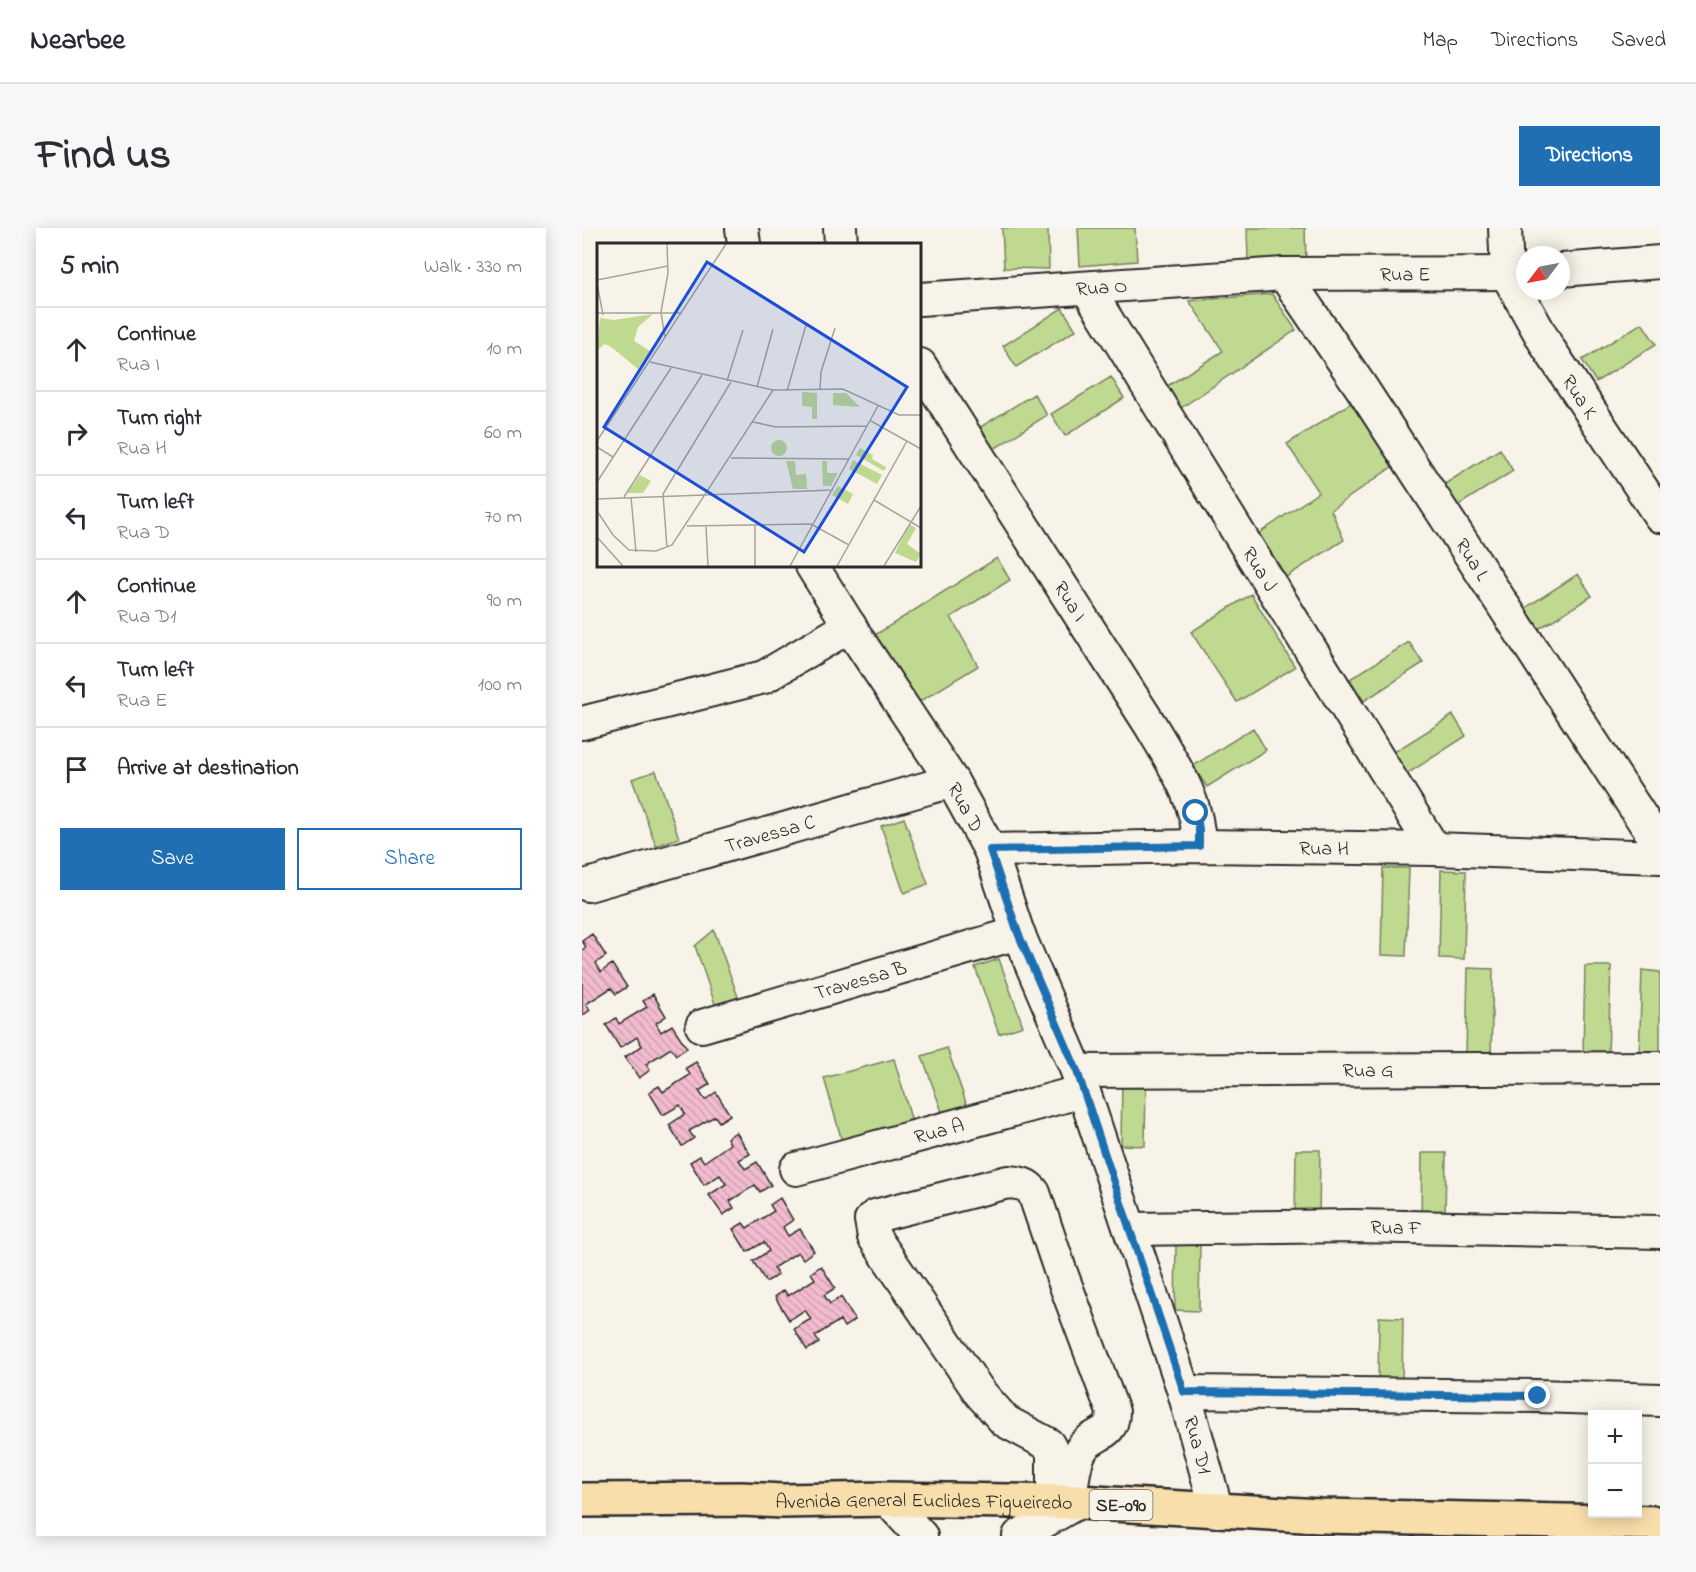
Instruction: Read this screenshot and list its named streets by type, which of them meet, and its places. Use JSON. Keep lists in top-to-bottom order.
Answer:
{
  "streets": {
    "main road": ["Avenida General Euclides Figueiredo", "SE-090"],
    "street": [
      "Rua E",
      "Rua O",
      "Rua K",
      "Rua L",
      "Rua J",
      "Rua I",
      "Rua D",
      "Travessa C",
      "Rua H",
      "Travessa B",
      "Rua G",
      "Rua A",
      "Rua F",
      "Rua D1"
    ]
  },
  "crossings": [
    ["Rua E", "Rua O"],
    ["Rua E", "Rua L"],
    ["Rua O", "Rua L"],
    ["Rua O", "Rua J"],
    ["Rua J", "Rua H"],
    ["Rua I", "Rua H"],
    ["Rua D", "Travessa C"],
    ["Rua D", "Rua H"],
    ["Rua D", "Travessa B"],
    ["Rua D", "Rua G"],
    ["Rua D", "Rua A"],
    ["Rua D", "Rua D1"],
    ["Rua G", "Rua A"],
    ["Rua G", "Rua D1"],
    ["Rua A", "Rua D1"],
    ["Rua F", "Rua D1"],
    ["Rua D1", "Avenida General Euclides Figueiredo"]
  ],
  "north": "bottom left",
  "page": {
    "header": "Nearbee",
    "nav": ["Map", "Directions", "Saved"],
    "title": "Find us",
    "buttons": [
      "Directions",
      ["Save", "Share"]
    ],
    "heading": ["5 min", "Walk · 330 m"],
    "list": [
      ["Continue", "Rua I", "10 m"],
      ["Turn right", "Rua H", "60 m"],
      ["Turn left", "Rua D", "70 m"],
      ["Continue", "Rua D1", "90 m"],
      ["Turn left", "Rua E", "100 m"],
      "Arrive at destination"
    ],
    "map_buttons": ["+", "−"]
  }
}
